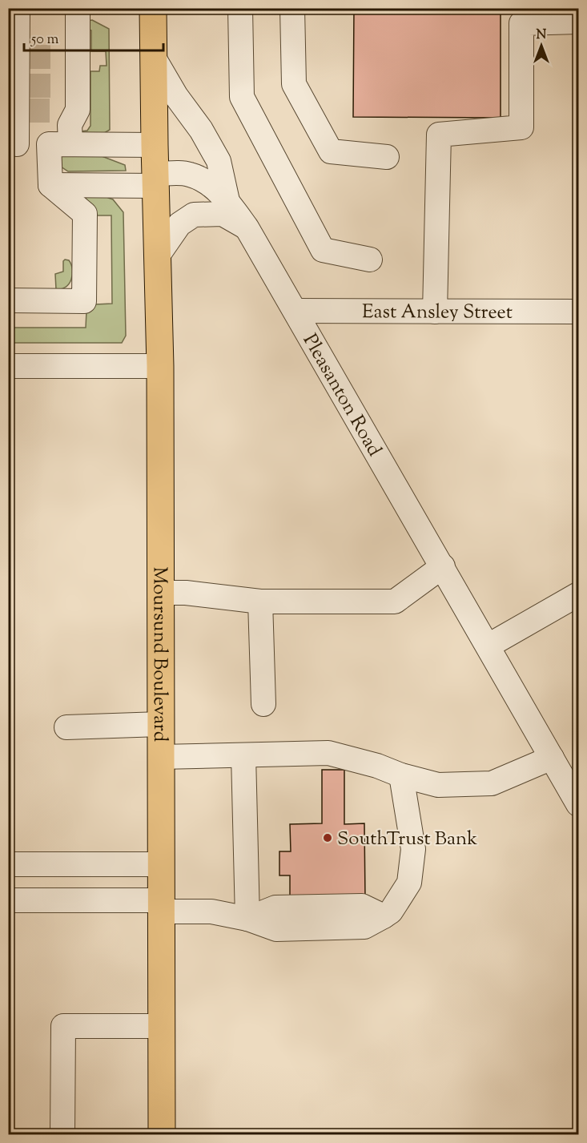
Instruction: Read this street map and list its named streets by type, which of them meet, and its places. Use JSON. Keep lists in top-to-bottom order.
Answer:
{
  "streets": {
    "main road": ["Moursund Boulevard"],
    "street": ["East Ansley Street", "Pleasanton Road"]
  },
  "crossings": [
    ["East Ansley Street", "Pleasanton Road"],
    ["Pleasanton Road", "Moursund Boulevard"]
  ],
  "places": ["SouthTrust Bank"],
  "scale_bar": "50 m",
  "north": "top"
}
